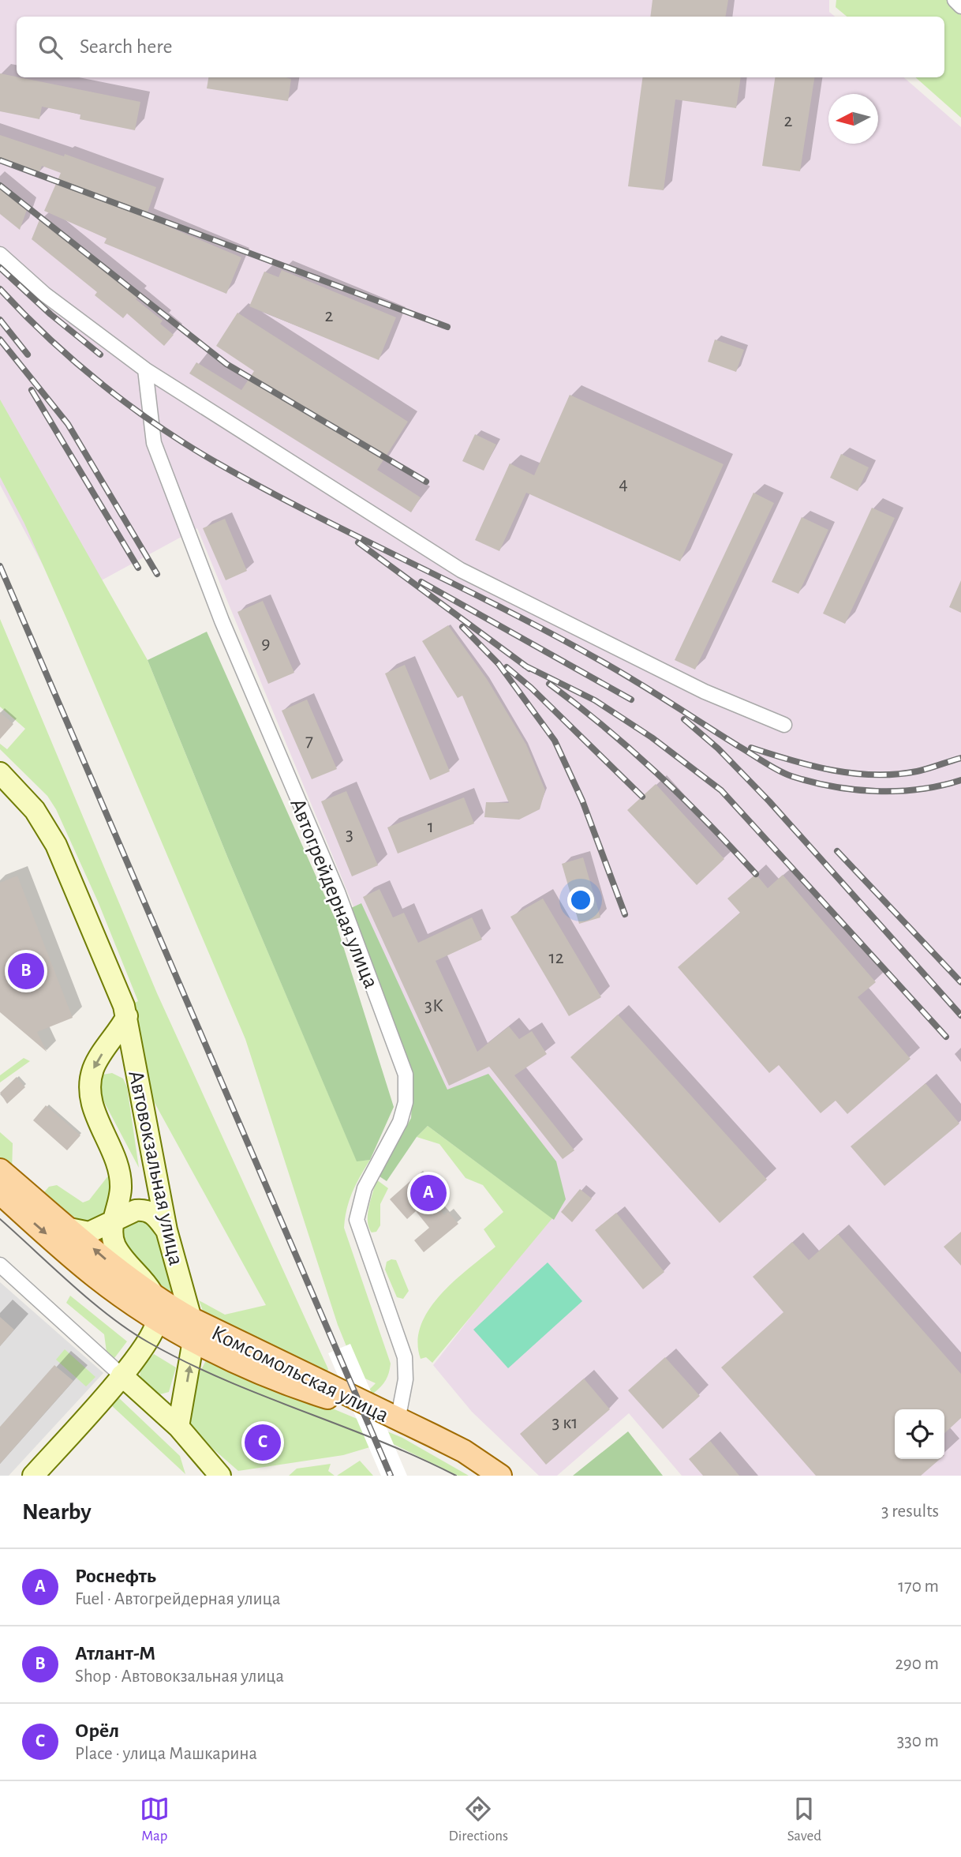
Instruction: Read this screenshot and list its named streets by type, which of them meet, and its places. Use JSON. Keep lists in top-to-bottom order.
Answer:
{
  "streets": {
    "main road": ["Комсомольская улица"],
    "street": ["Автогрейдерная улица", "Автовокзальная улица"]
  },
  "crossings": [
    ["Автогрейдерная улица", "Комсомольская улица"],
    ["Автовокзальная улица", "Комсомольская улица"]
  ],
  "house_numbers": [
    "2",
    "2",
    "4",
    "9",
    "7",
    "1",
    "3",
    "12",
    "3К",
    "3 к1"
  ],
  "north": "left",
  "page": {
    "search": "Search here",
    "pins": ["B", "A", "C"],
    "heading": ["Nearby", "3 results"],
    "list": [
      {
        "mark": "A",
        "name": "Роснефть",
        "note": "Fuel · Автогрейдерная улица",
        "value": "170 m"
      },
      {
        "mark": "B",
        "name": "Атлант-М",
        "note": "Shop · Автовокзальная улица",
        "value": "290 m"
      },
      {
        "mark": "C",
        "name": "Орёл",
        "note": "Place · улица Машкарина",
        "value": "330 m"
      }
    ],
    "nav": ["Map", "Directions", "Saved"]
  }
}
